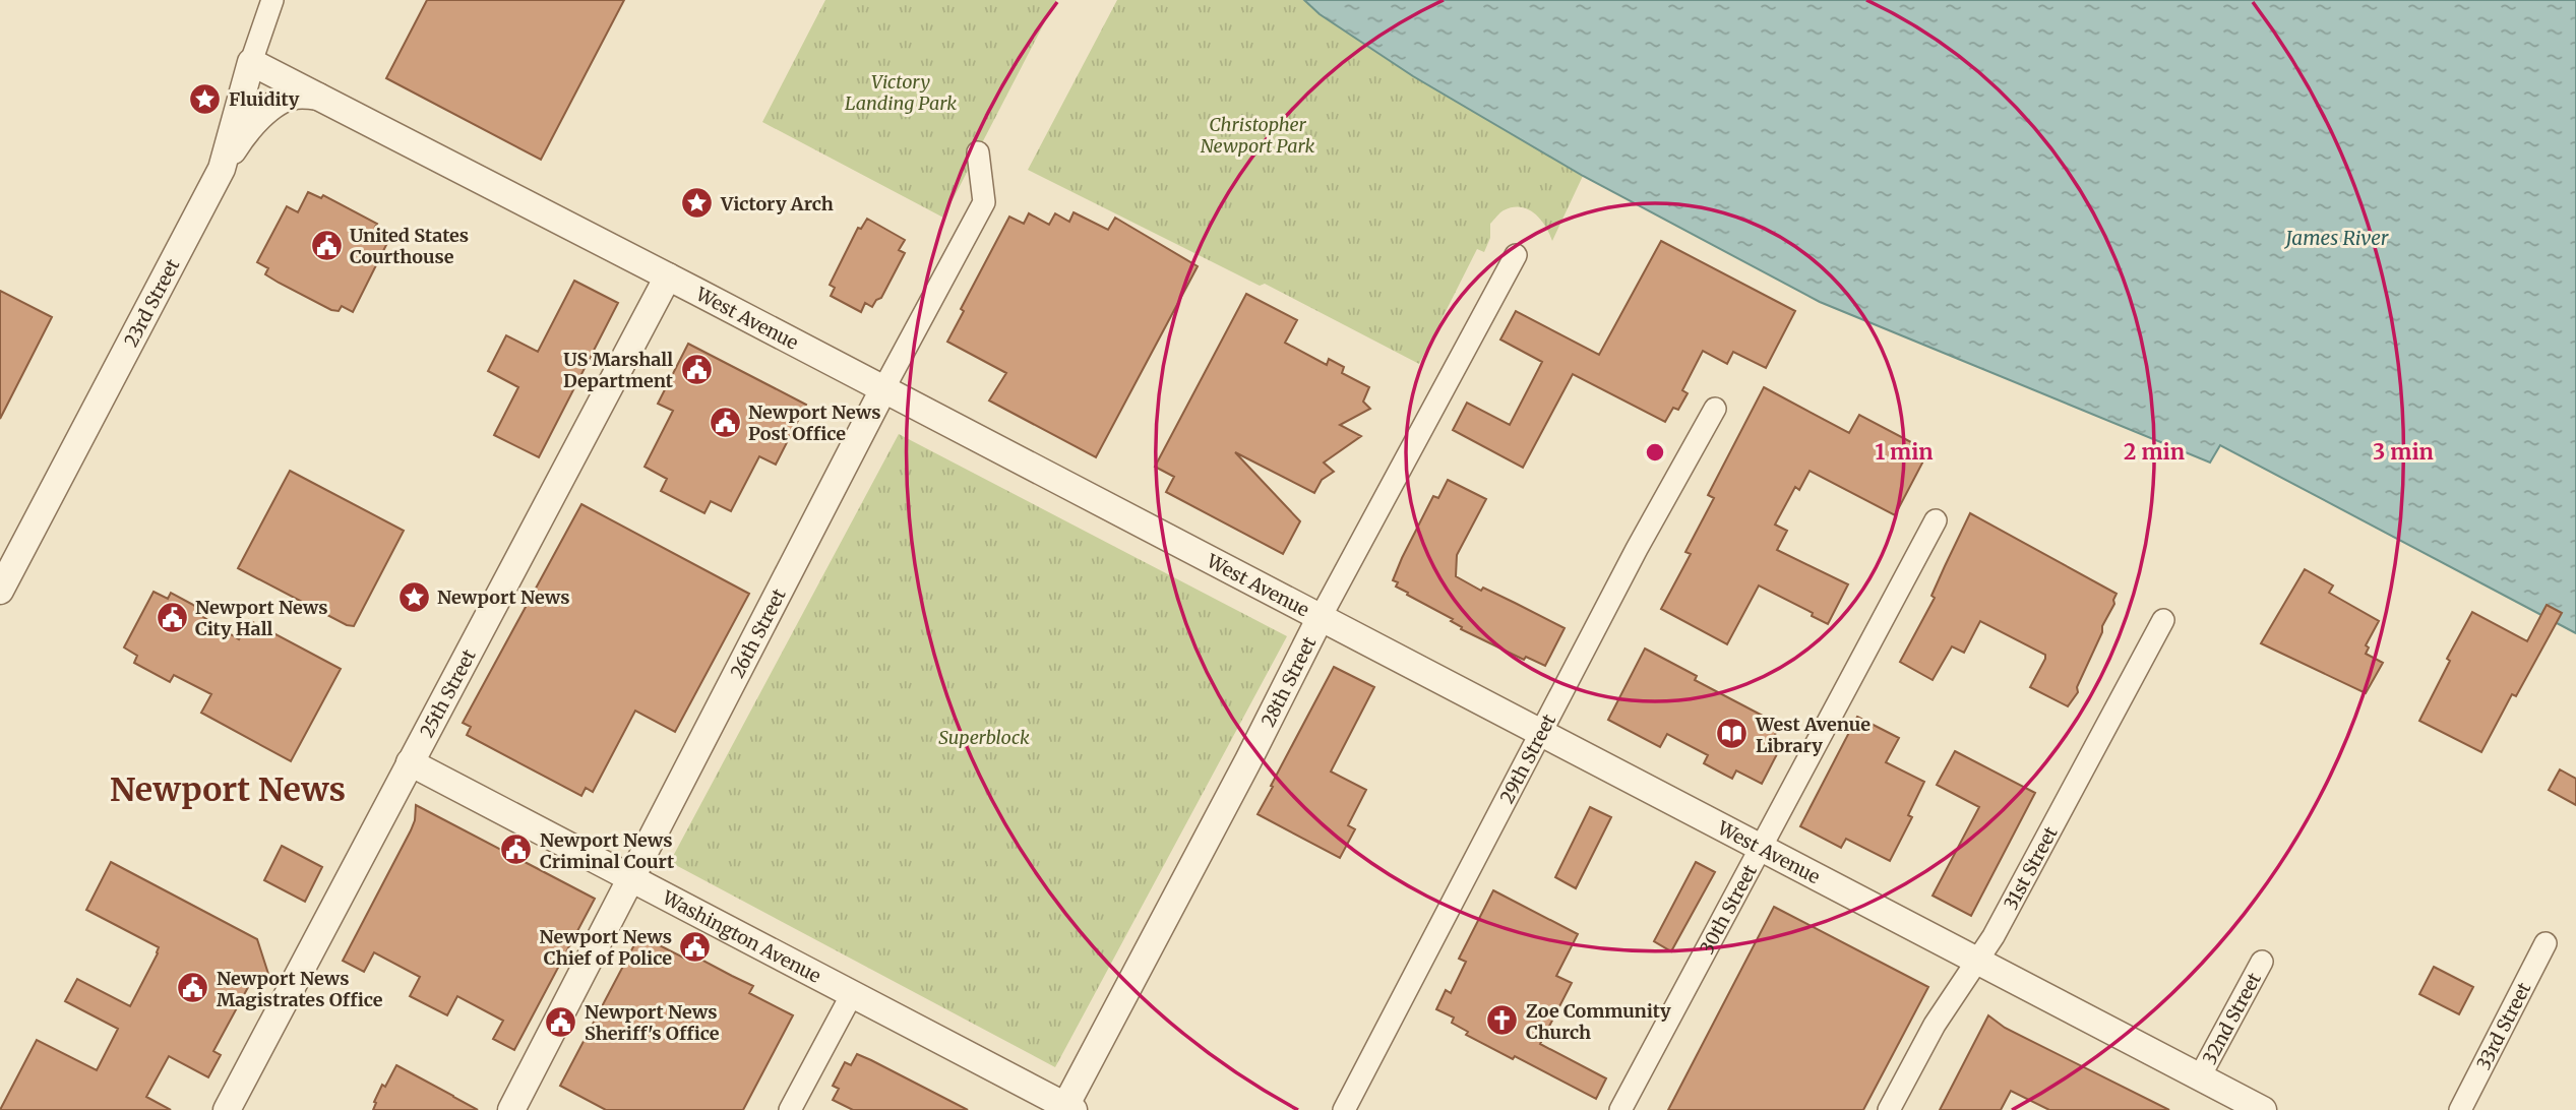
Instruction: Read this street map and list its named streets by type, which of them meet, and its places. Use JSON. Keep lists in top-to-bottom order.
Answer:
{
  "streets": {
    "street": [
      "23rd Street",
      "West Avenue",
      "26th Street",
      "28th Street",
      "25th Street",
      "29th Street",
      "31st Street",
      "30th Street",
      "Washington Avenue",
      "32nd Street",
      "33rd Street"
    ]
  },
  "crossings": [
    ["23rd Street", "West Avenue"],
    ["West Avenue", "26th Street"],
    ["West Avenue", "28th Street"],
    ["West Avenue", "25th Street"],
    ["West Avenue", "29th Street"],
    ["West Avenue", "31st Street"],
    ["West Avenue", "30th Street"],
    ["West Avenue", "32nd Street"],
    ["26th Street", "Washington Avenue"],
    ["28th Street", "Washington Avenue"],
    ["25th Street", "Washington Avenue"]
  ],
  "districts": ["Newport News"],
  "water": ["James River"],
  "parks": ["Victory Landing Park", "Christopher Newport Park", "Superblock"],
  "places": {
    "place": ["Fluidity", "Victory Arch", "Newport News"],
    "public building": [
      "United States Courthouse",
      "US Marshall Department",
      "Newport News Post Office",
      "Newport News City Hall",
      "Newport News Criminal Court",
      "Newport News Chief of Police",
      "Newport News Magistrates Office",
      "Newport News Sheriff's Office"
    ],
    "library": ["West Avenue Library"],
    "church": ["Zoe Community Church"]
  },
  "rings": ["1 min", "2 min", "3 min"]
}
